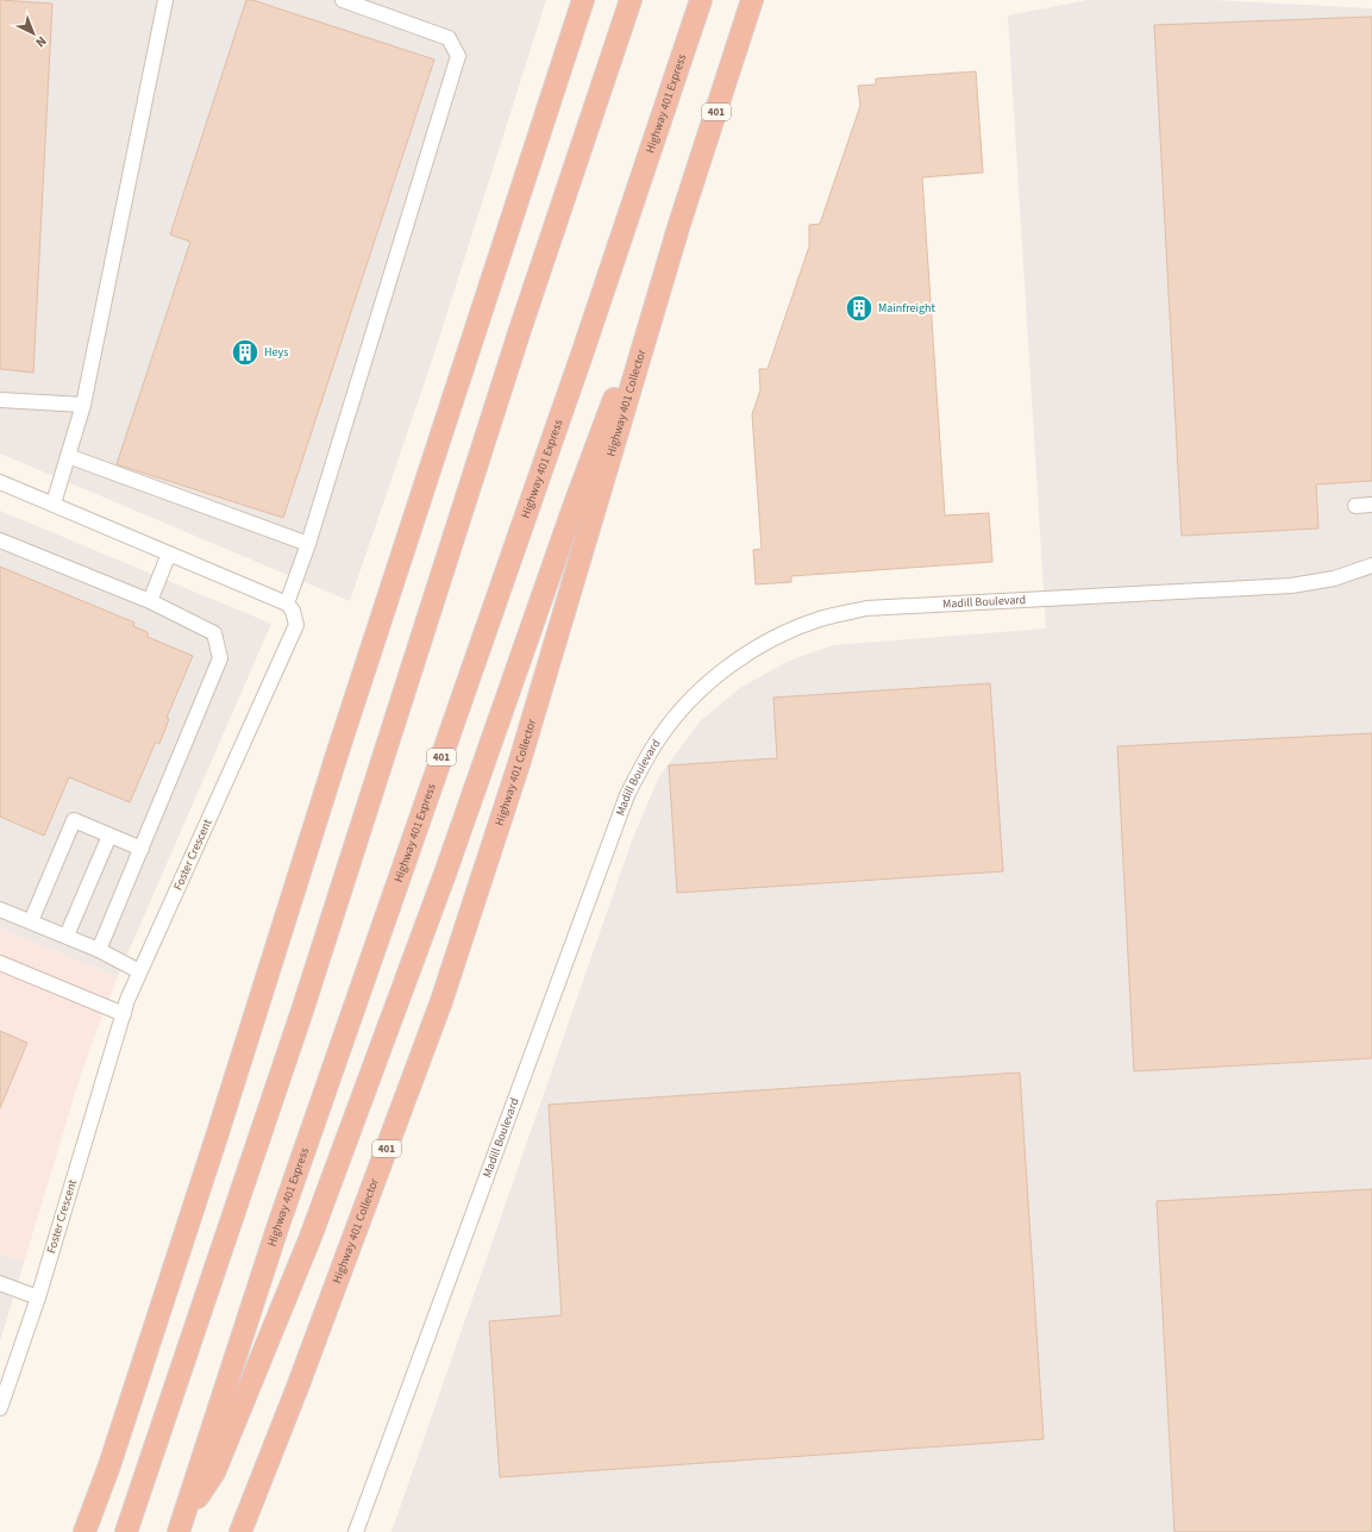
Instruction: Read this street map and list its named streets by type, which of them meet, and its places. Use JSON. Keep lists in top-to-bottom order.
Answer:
{
  "streets": {
    "highway": ["Highway 401 Express", "401", "Highway 401 Collector"],
    "street": ["Madill Boulevard", "Foster Crescent"]
  },
  "places": {
    "building": ["Mainfreight", "Heys"]
  },
  "north": "bottom right"
}
